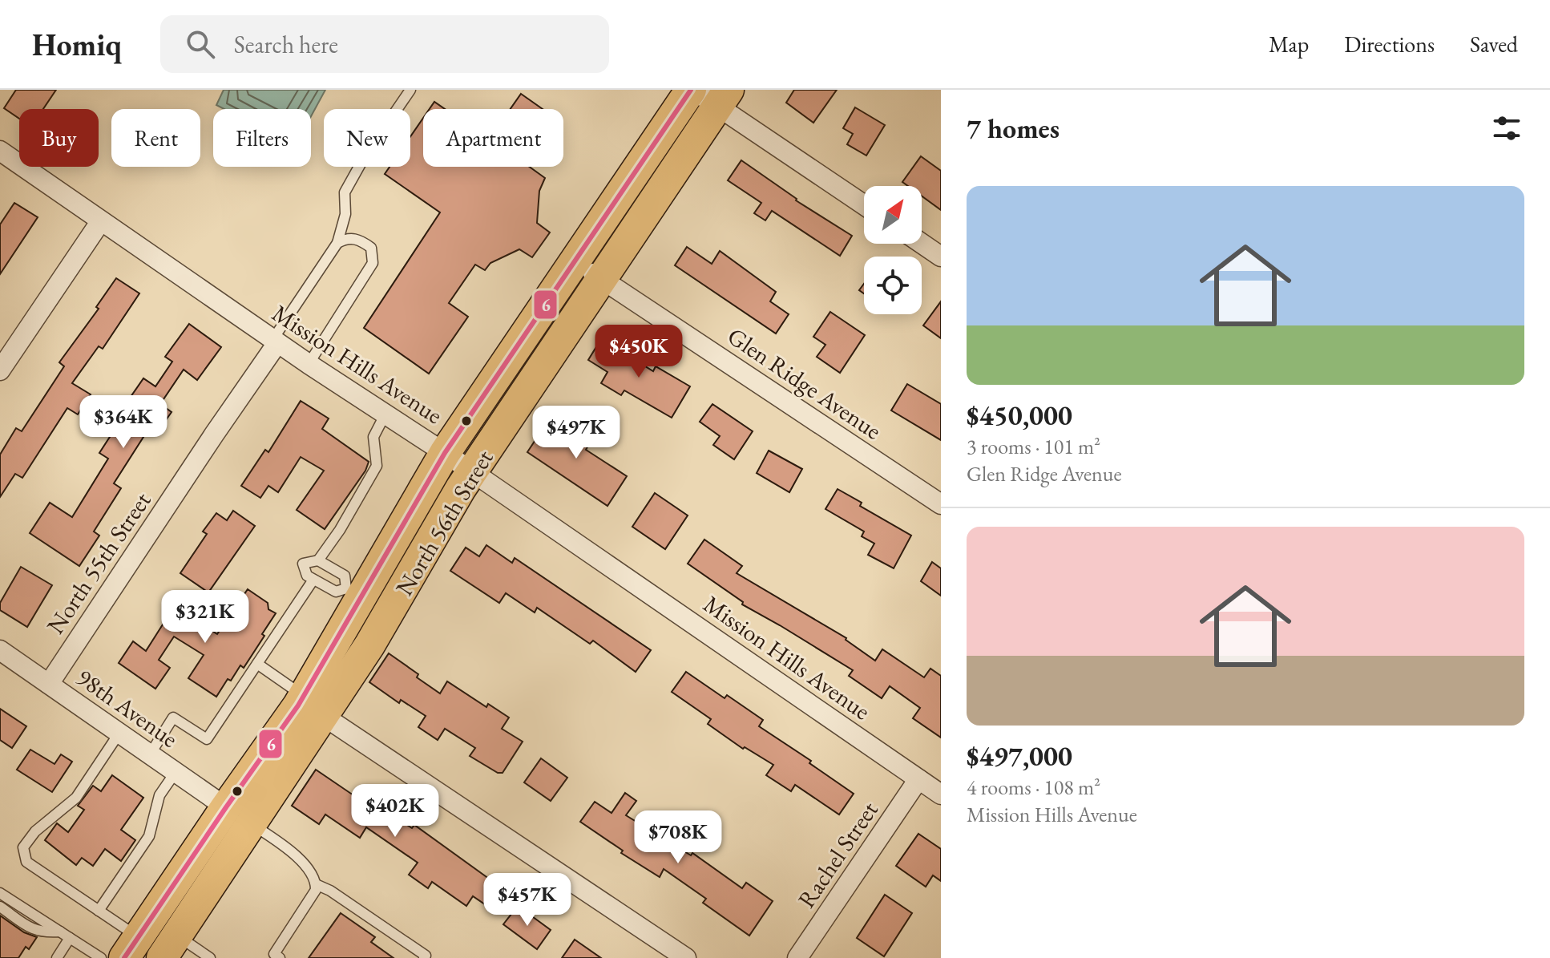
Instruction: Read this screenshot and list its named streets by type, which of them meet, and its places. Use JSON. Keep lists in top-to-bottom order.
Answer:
{
  "streets": {
    "main road": ["North 56th Street"],
    "street": [
      "Mission Hills Avenue",
      "Glen Ridge Avenue",
      "North 55th Street",
      "98th Avenue",
      "Rachel Street"
    ]
  },
  "crossings": [
    ["Mission Hills Avenue", "North 56th Street"],
    ["Mission Hills Avenue", "North 55th Street"],
    ["Mission Hills Avenue", "Rachel Street"],
    ["Glen Ridge Avenue", "North 56th Street"],
    ["North 56th Street", "98th Avenue"],
    ["North 55th Street", "98th Avenue"]
  ],
  "lines": ["transit line 6"],
  "north": "top right",
  "page": {
    "header": "Homiq",
    "search": "Search here",
    "nav": ["Map", "Directions", "Saved"],
    "heading": "7 homes",
    "chip": [
      "Buy",
      "Rent",
      "Filters",
      "New",
      "Apartment"
    ],
    "list": [
      {
        "name": "$450,000",
        "note": "3 rooms · 101 m² · Glen Ridge Avenue"
      },
      {
        "name": "$497,000",
        "note": "4 rooms · 108 m² · Mission Hills Avenue"
      }
    ],
    "price": [
      "$450K",
      "$364K",
      "$497K",
      "$321K",
      "$402K",
      "$708K",
      "$457K"
    ]
  }
}
